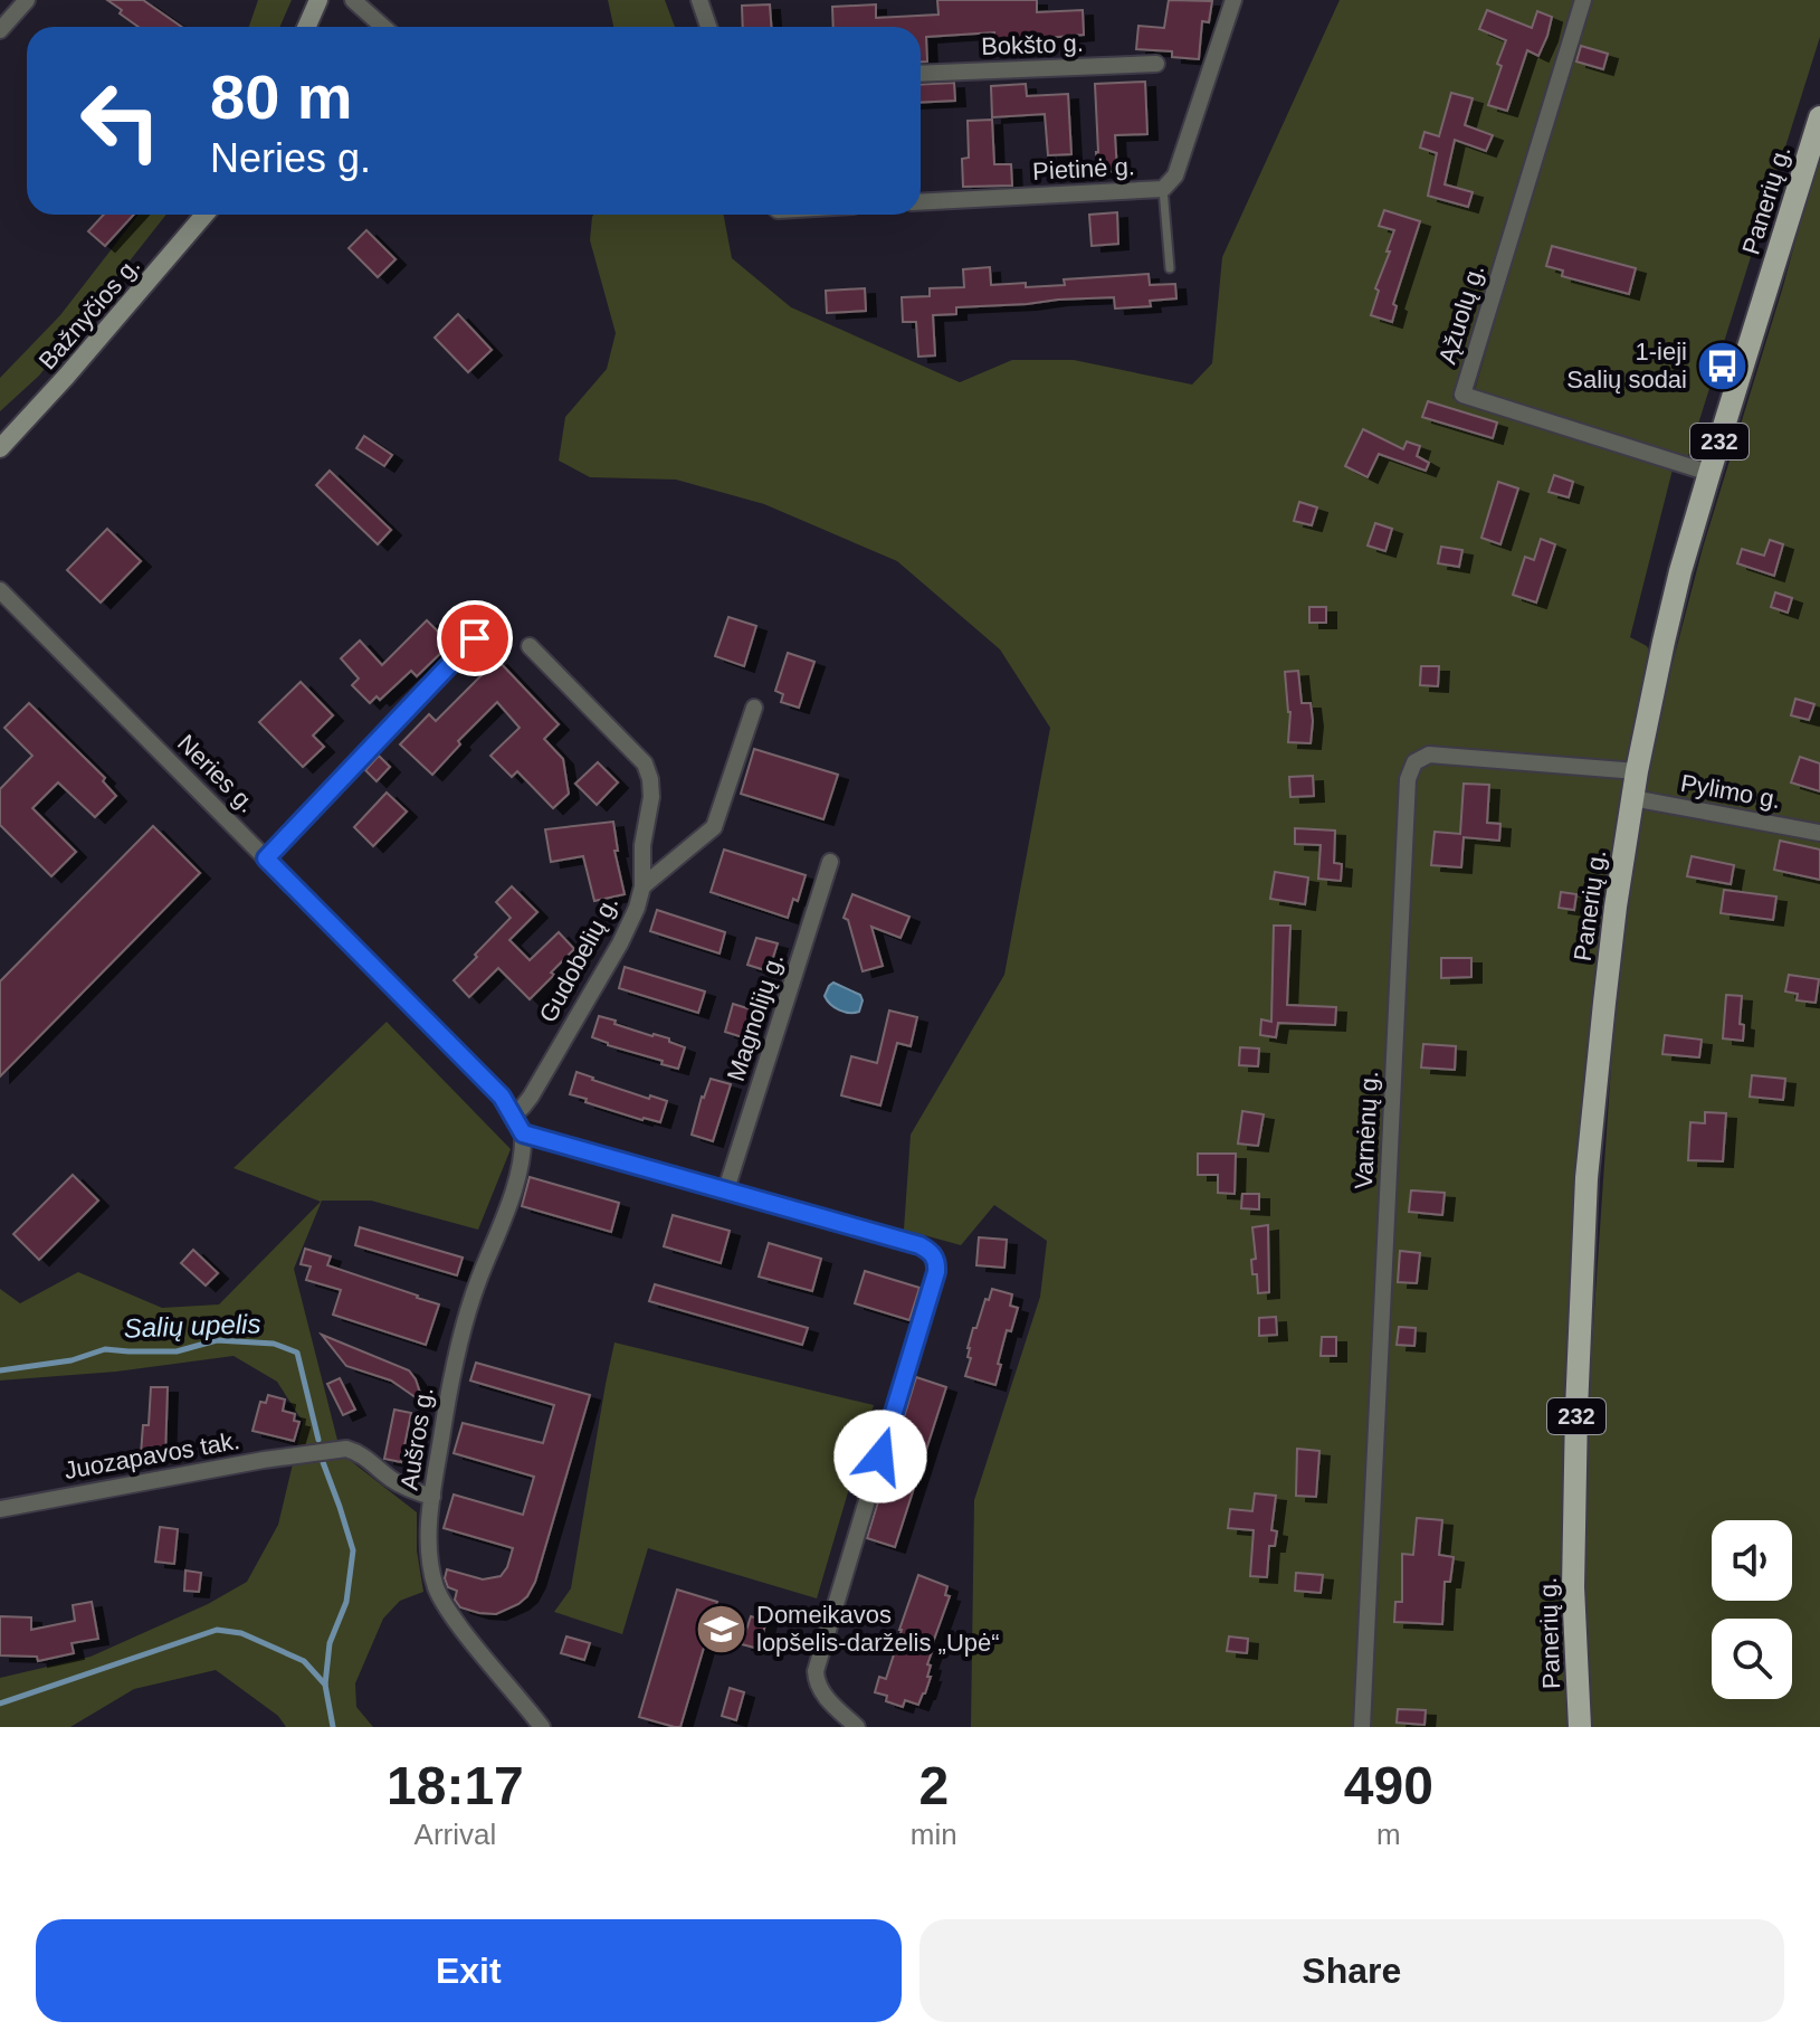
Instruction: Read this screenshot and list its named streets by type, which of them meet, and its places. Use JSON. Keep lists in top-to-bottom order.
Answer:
{
  "streets": {
    "main road": ["Panerių g.", "Bažnyčios g.", "232"],
    "street": [
      "Bokšto g.",
      "Pietinė g.",
      "Ąžuolų g.",
      "Neries g.",
      "Pylimo g.",
      "Gudobelių g.",
      "Magnolijų g.",
      "Varnėnų g.",
      "Aušros g.",
      "Juozapavos tak."
    ]
  },
  "crossings": [
    ["Panerių g.", "Ąžuolų g."],
    ["Panerių g.", "Pylimo g."],
    ["Panerių g.", "Varnėnų g."],
    ["Neries g.", "Gudobelių g."],
    ["Neries g.", "Aušros g."],
    ["Aušros g.", "Juozapavos tak."]
  ],
  "water": ["Salių upelis"],
  "places": {
    "bus stop": ["1-ieji Salių sodai"],
    "school or university": ["Domeikavos lopšelis-darželis „Upė“"]
  },
  "page": {
    "turn": ["80 m", "Neries g."],
    "eta": [
      "18:17",
      "Arrival",
      "2",
      "min",
      "490",
      "m"
    ],
    "buttons": ["Exit", "Share"]
  }
}
